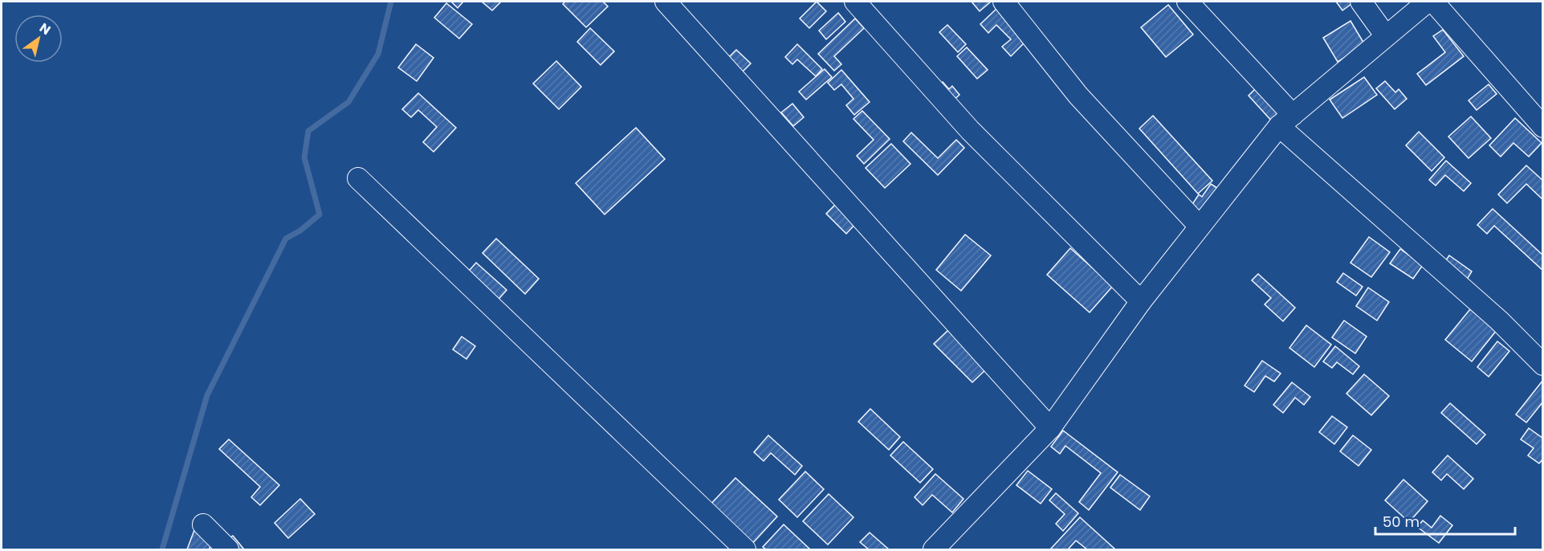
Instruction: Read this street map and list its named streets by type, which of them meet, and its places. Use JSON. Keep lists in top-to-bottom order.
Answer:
{
  "scale_bar": "50 m",
  "north": "top right"
}
